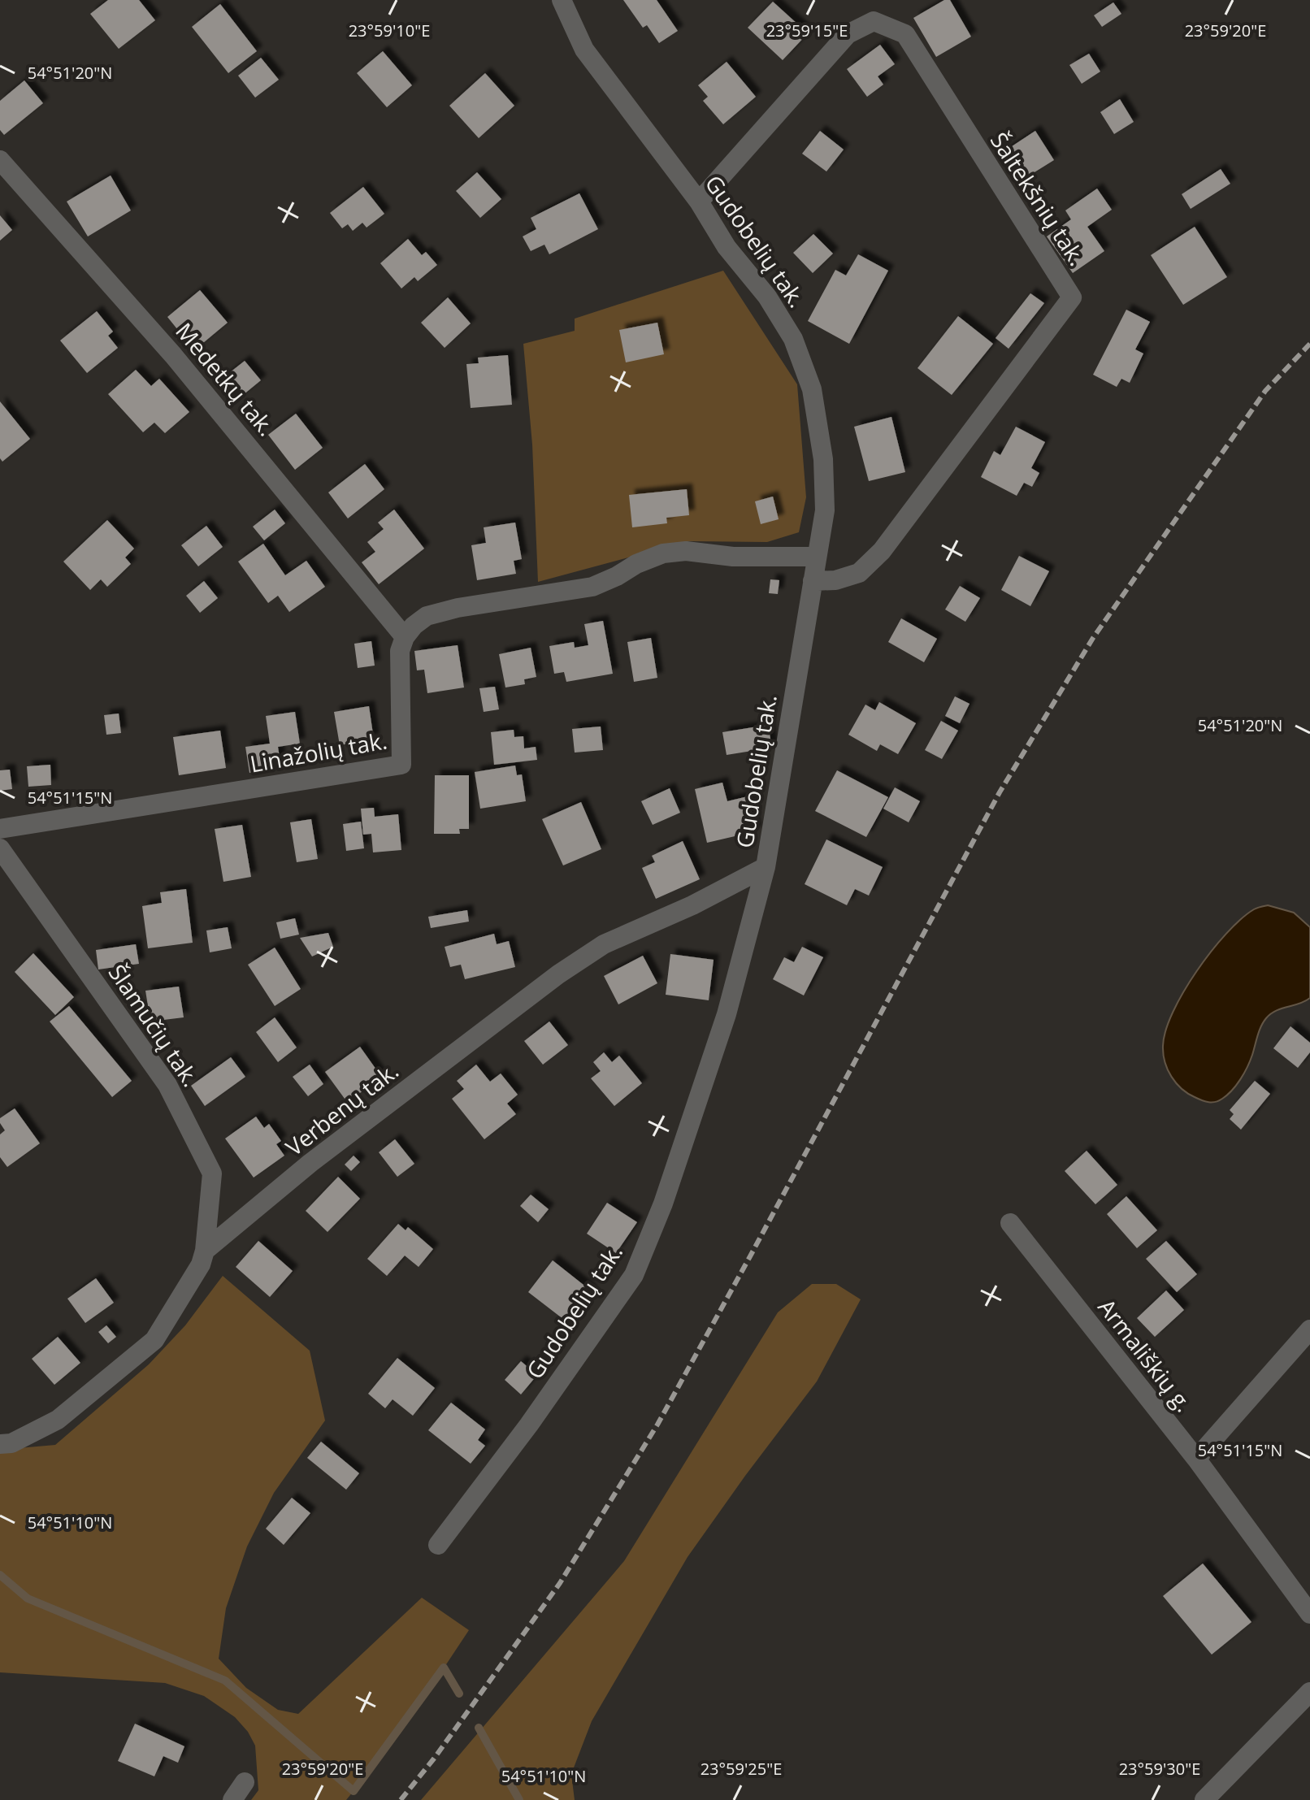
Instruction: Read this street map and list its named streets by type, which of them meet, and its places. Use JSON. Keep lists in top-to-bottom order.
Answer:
{
  "streets": {
    "street": [
      "Šaltekšnių tak.",
      "Gudobelių tak.",
      "Medetkų tak.",
      "Linažolių tak.",
      "Šlamučių tak.",
      "Verbenų tak.",
      "Armališkių g."
    ]
  },
  "crossings": [
    ["Šaltekšnių tak.", "Gudobelių tak."],
    ["Gudobelių tak.", "Verbenų tak."],
    ["Medetkų tak.", "Linažolių tak."],
    ["Šlamučių tak.", "Verbenų tak."]
  ],
  "coordinates": [
    "23°59'10\"E",
    "23°59'15\"E",
    "23°59'20\"E",
    "54°51'20\"N",
    "54°51'15\"N",
    "54°51'10\"N",
    "23°59'25\"E",
    "23°59'30\"E"
  ]
}
